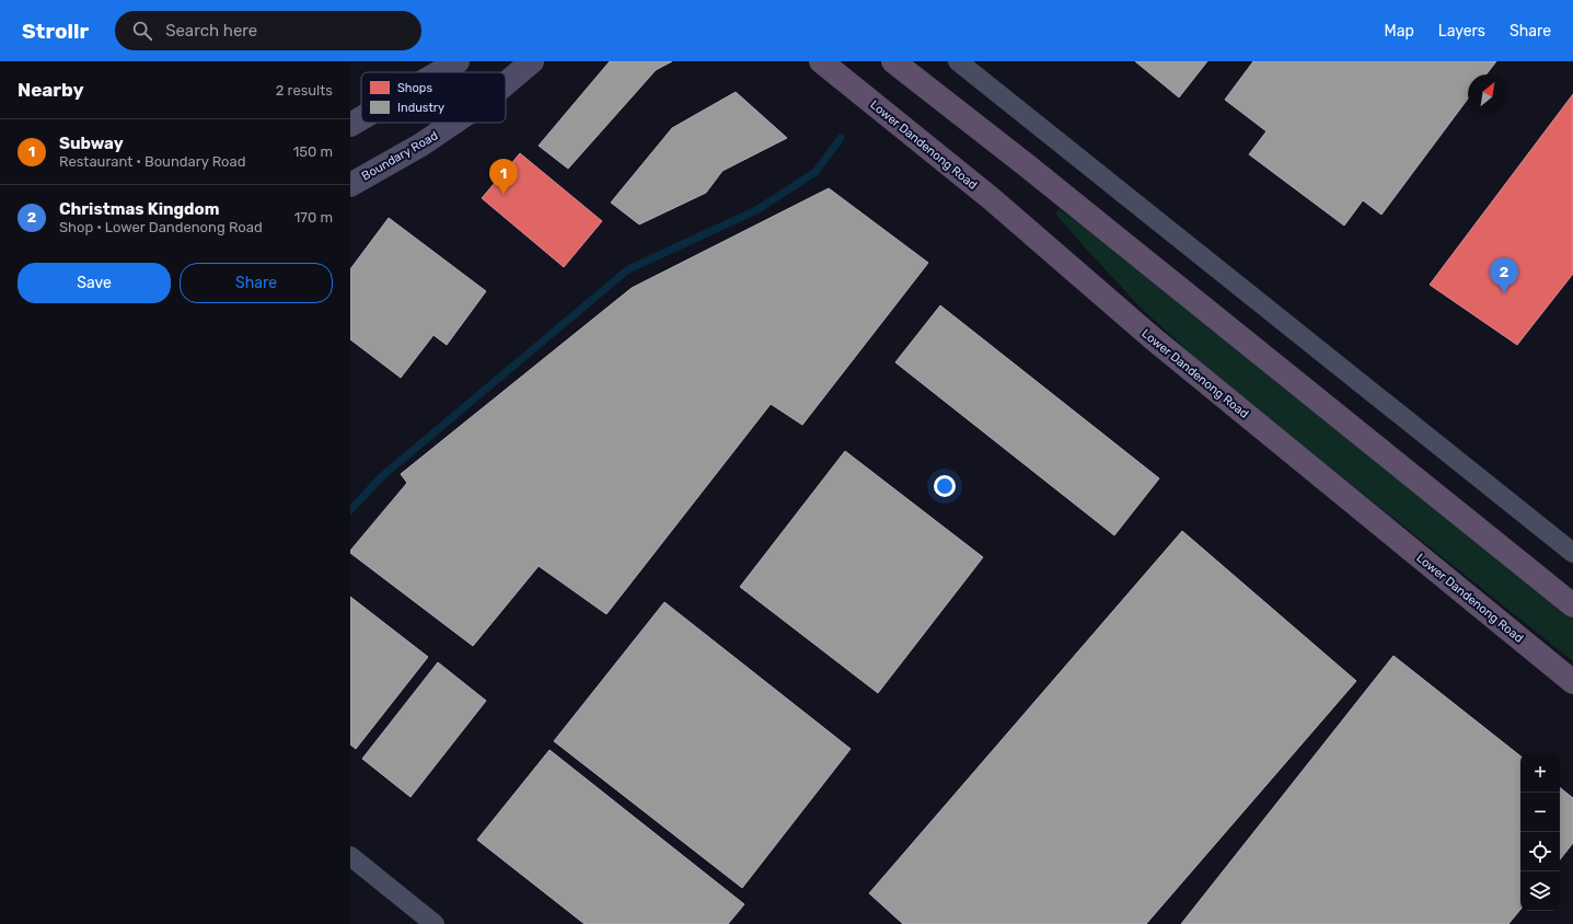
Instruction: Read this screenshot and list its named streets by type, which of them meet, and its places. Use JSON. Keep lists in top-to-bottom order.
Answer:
{
  "streets": {
    "highway": ["Lower Dandenong Road"],
    "main road": ["Boundary Road"]
  },
  "legend": ["Shops", "Industry"],
  "north": "top right",
  "page": {
    "header": "Strollr",
    "search": "Search here",
    "nav": ["Map", "Layers", "Share"],
    "heading": ["Nearby", "2 results"],
    "list": [
      {
        "mark": "1",
        "name": "Subway",
        "note": "Restaurant · Boundary Road",
        "value": "150 m"
      },
      {
        "mark": "2",
        "name": "Christmas Kingdom",
        "note": "Shop · Lower Dandenong Road",
        "value": "170 m"
      }
    ],
    "pins": ["1", "2"],
    "buttons": ["Save", "Share"],
    "map_buttons": ["+", "−"]
  }
}
